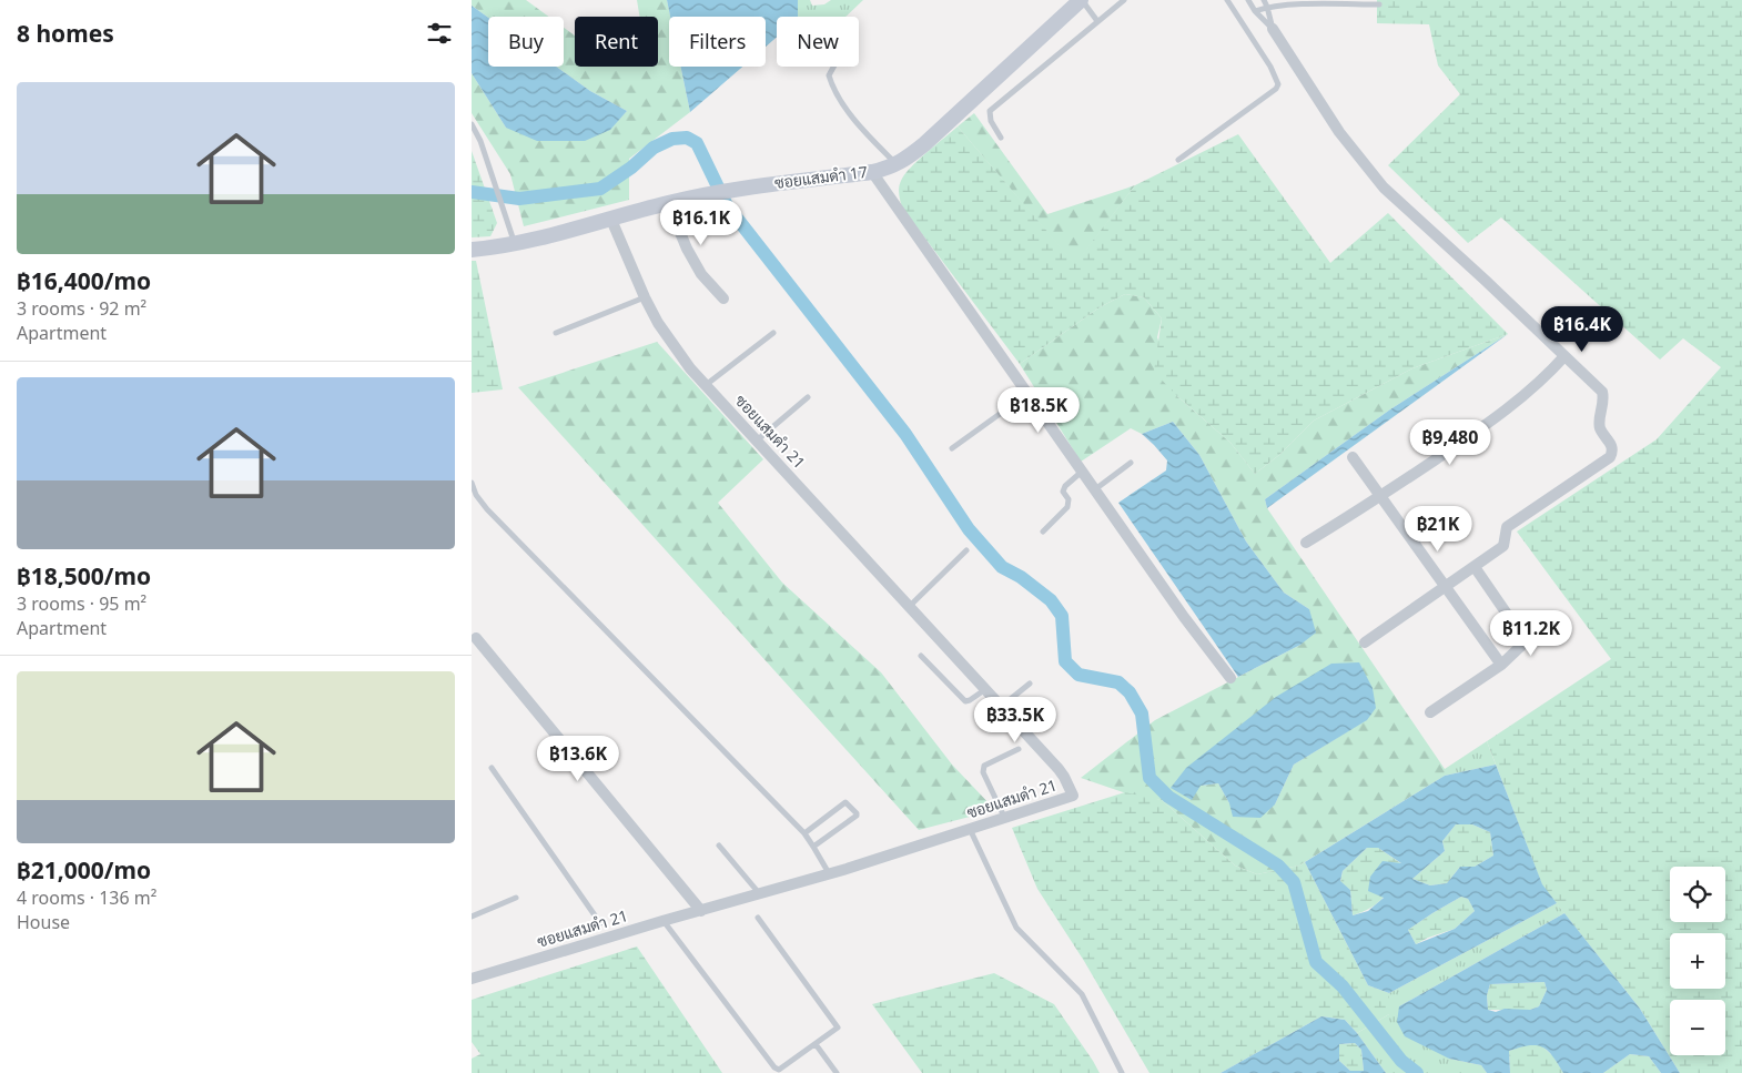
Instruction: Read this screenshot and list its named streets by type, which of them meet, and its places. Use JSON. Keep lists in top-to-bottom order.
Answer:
{
  "streets": {
    "street": ["ซอยแสมดำ 17", "ซอยแสมดำ 21"]
  },
  "crossings": [
    ["ซอยแสมดำ 17", "ซอยแสมดำ 21"]
  ],
  "page": {
    "heading": "8 homes",
    "chip": [
      "Buy",
      "Rent",
      "Filters",
      "New"
    ],
    "list": [
      {
        "name": "฿16,400/mo",
        "note": "3 rooms · 92 m² · Apartment"
      },
      {
        "name": "฿18,500/mo",
        "note": "3 rooms · 95 m² · Apartment"
      },
      {
        "name": "฿21,000/mo",
        "note": "4 rooms · 136 m² · House"
      }
    ],
    "price": [
      "฿16.1K",
      "฿16.4K",
      "฿18.5K",
      "฿9,480",
      "฿21K",
      "฿11.2K",
      "฿33.5K",
      "฿13.6K"
    ],
    "map_buttons": ["+", "−"]
  }
}
